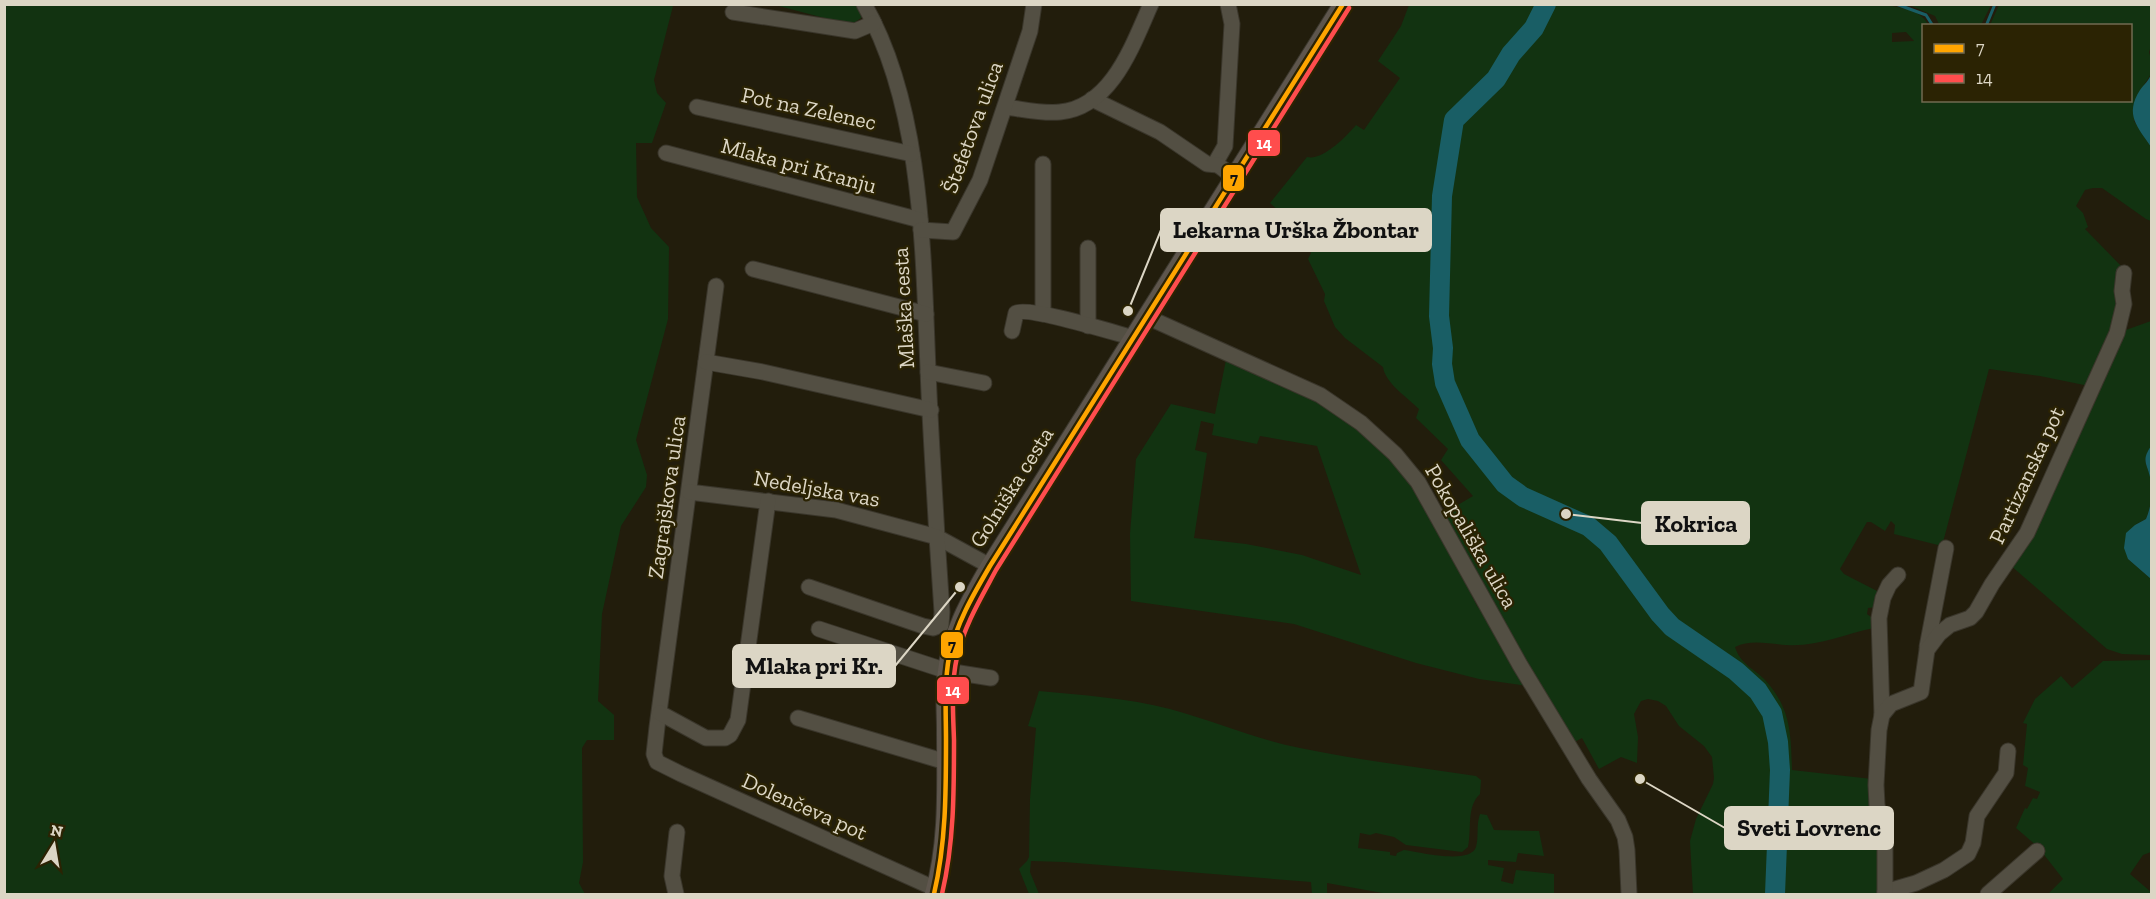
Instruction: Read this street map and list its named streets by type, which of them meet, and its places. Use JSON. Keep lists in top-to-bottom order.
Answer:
{
  "streets": {
    "main road": ["Golniška cesta"],
    "street": [
      "Pot na Zelenec",
      "Štefetova ulica",
      "Mlaka pri Kranju",
      "Mlaška cesta",
      "Partizanska pot",
      "Nedeljska vas",
      "Zagrajškova ulica",
      "Pokopališka ulica",
      "Dolenčeva pot"
    ]
  },
  "crossings": [
    ["Pot na Zelenec", "Mlaška cesta"],
    ["Štefetova ulica", "Mlaka pri Kranju"],
    ["Štefetova ulica", "Mlaška cesta"],
    ["Mlaka pri Kranju", "Mlaška cesta"],
    ["Mlaška cesta", "Golniška cesta"],
    ["Mlaška cesta", "Nedeljska vas"],
    ["Golniška cesta", "Nedeljska vas"],
    ["Golniška cesta", "Pokopališka ulica"],
    ["Golniška cesta", "Dolenčeva pot"],
    ["Nedeljska vas", "Zagrajškova ulica"],
    ["Zagrajškova ulica", "Dolenčeva pot"]
  ],
  "places": [
    "Lekarna Urška Žbontar",
    "Kokrica",
    "Mlaka pri Kr.",
    "Sveti Lovrenc"
  ],
  "lines": ["transit line 7", "transit line 14"],
  "legend": ["7", "14"],
  "north": "top"
}
